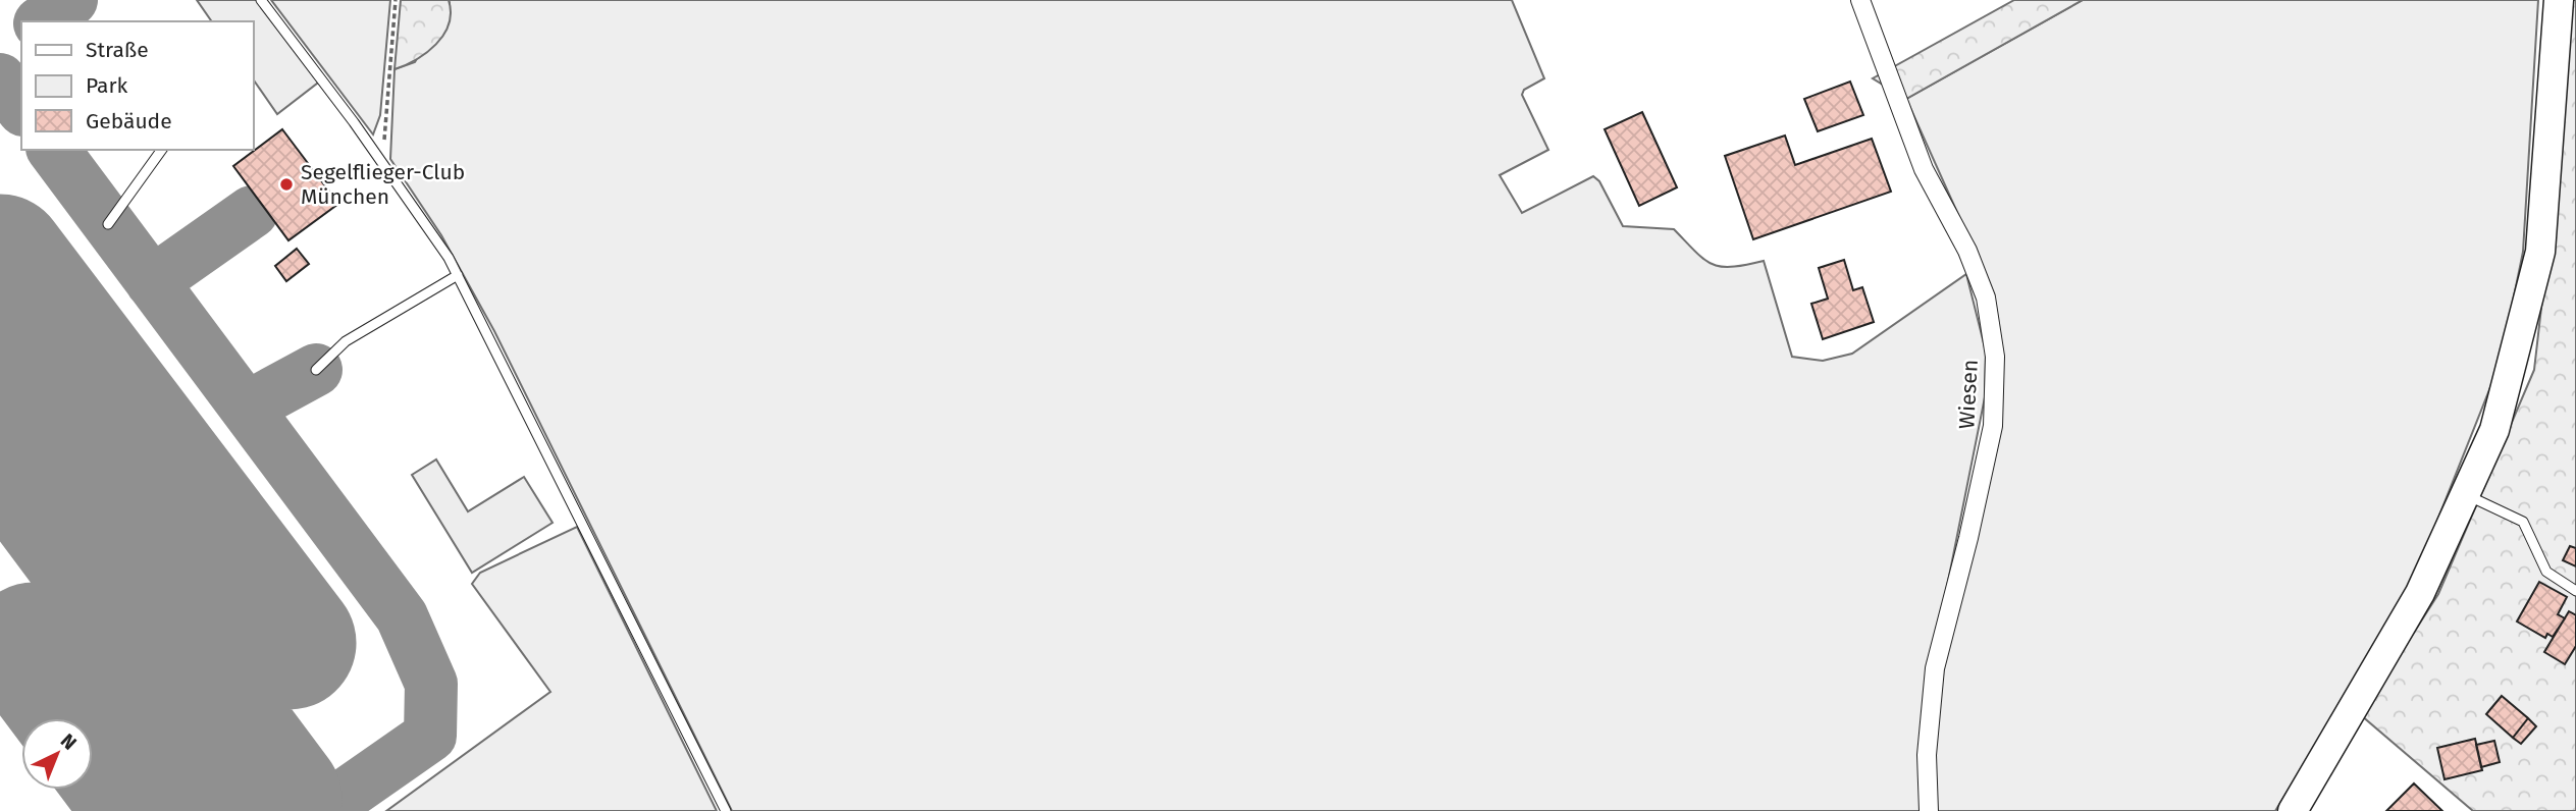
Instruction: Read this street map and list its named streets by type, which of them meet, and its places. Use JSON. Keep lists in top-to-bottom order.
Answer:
{
  "streets": {
    "street": ["Wiesen"]
  },
  "places": ["Segelflieger-Club München"],
  "legend": ["Straße", "Park", "Gebäude"],
  "north": "top right"
}
